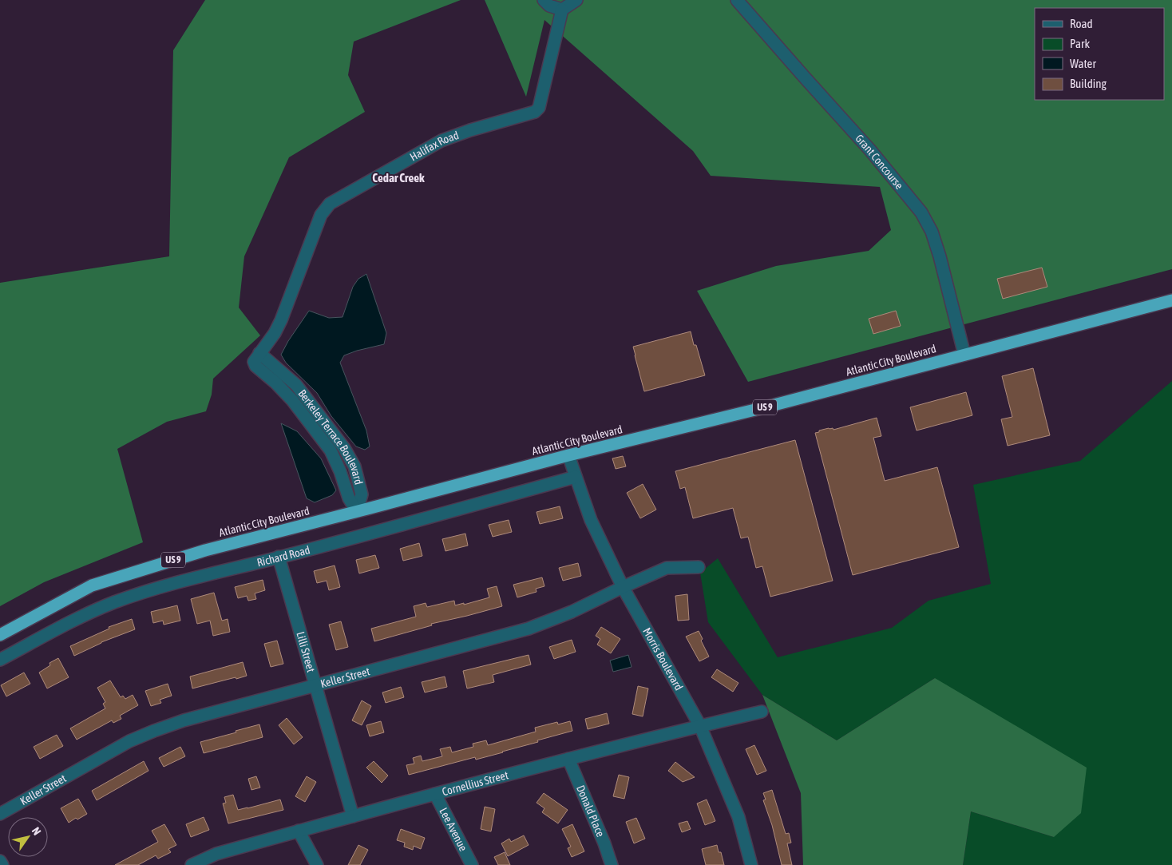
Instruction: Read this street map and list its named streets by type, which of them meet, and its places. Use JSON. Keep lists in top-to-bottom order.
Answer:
{
  "streets": {
    "highway": ["Atlantic City Boulevard", "US 9"],
    "street": [
      "Halifax Road",
      "Grant Concourse",
      "Berkeley Terrace Boulevard",
      "Richard Road",
      "Lilli Street",
      "Morris Boulevard",
      "Keller Street",
      "Cornellius Street",
      "Donald Place",
      "Lee Avenue"
    ]
  },
  "crossings": [
    ["Halifax Road", "Berkeley Terrace Boulevard"],
    ["Grant Concourse", "Atlantic City Boulevard"],
    ["Atlantic City Boulevard", "Berkeley Terrace Boulevard"],
    ["Atlantic City Boulevard", "Morris Boulevard"],
    ["Richard Road", "Lilli Street"],
    ["Richard Road", "Morris Boulevard"],
    ["Lilli Street", "Keller Street"],
    ["Lilli Street", "Cornellius Street"],
    ["Morris Boulevard", "Keller Street"],
    ["Morris Boulevard", "Cornellius Street"],
    ["Cornellius Street", "Donald Place"],
    ["Cornellius Street", "Lee Avenue"]
  ],
  "districts": ["Cedar Creek"],
  "legend": [
    "Road",
    "Park",
    "Water",
    "Building"
  ],
  "north": "top right"
}
